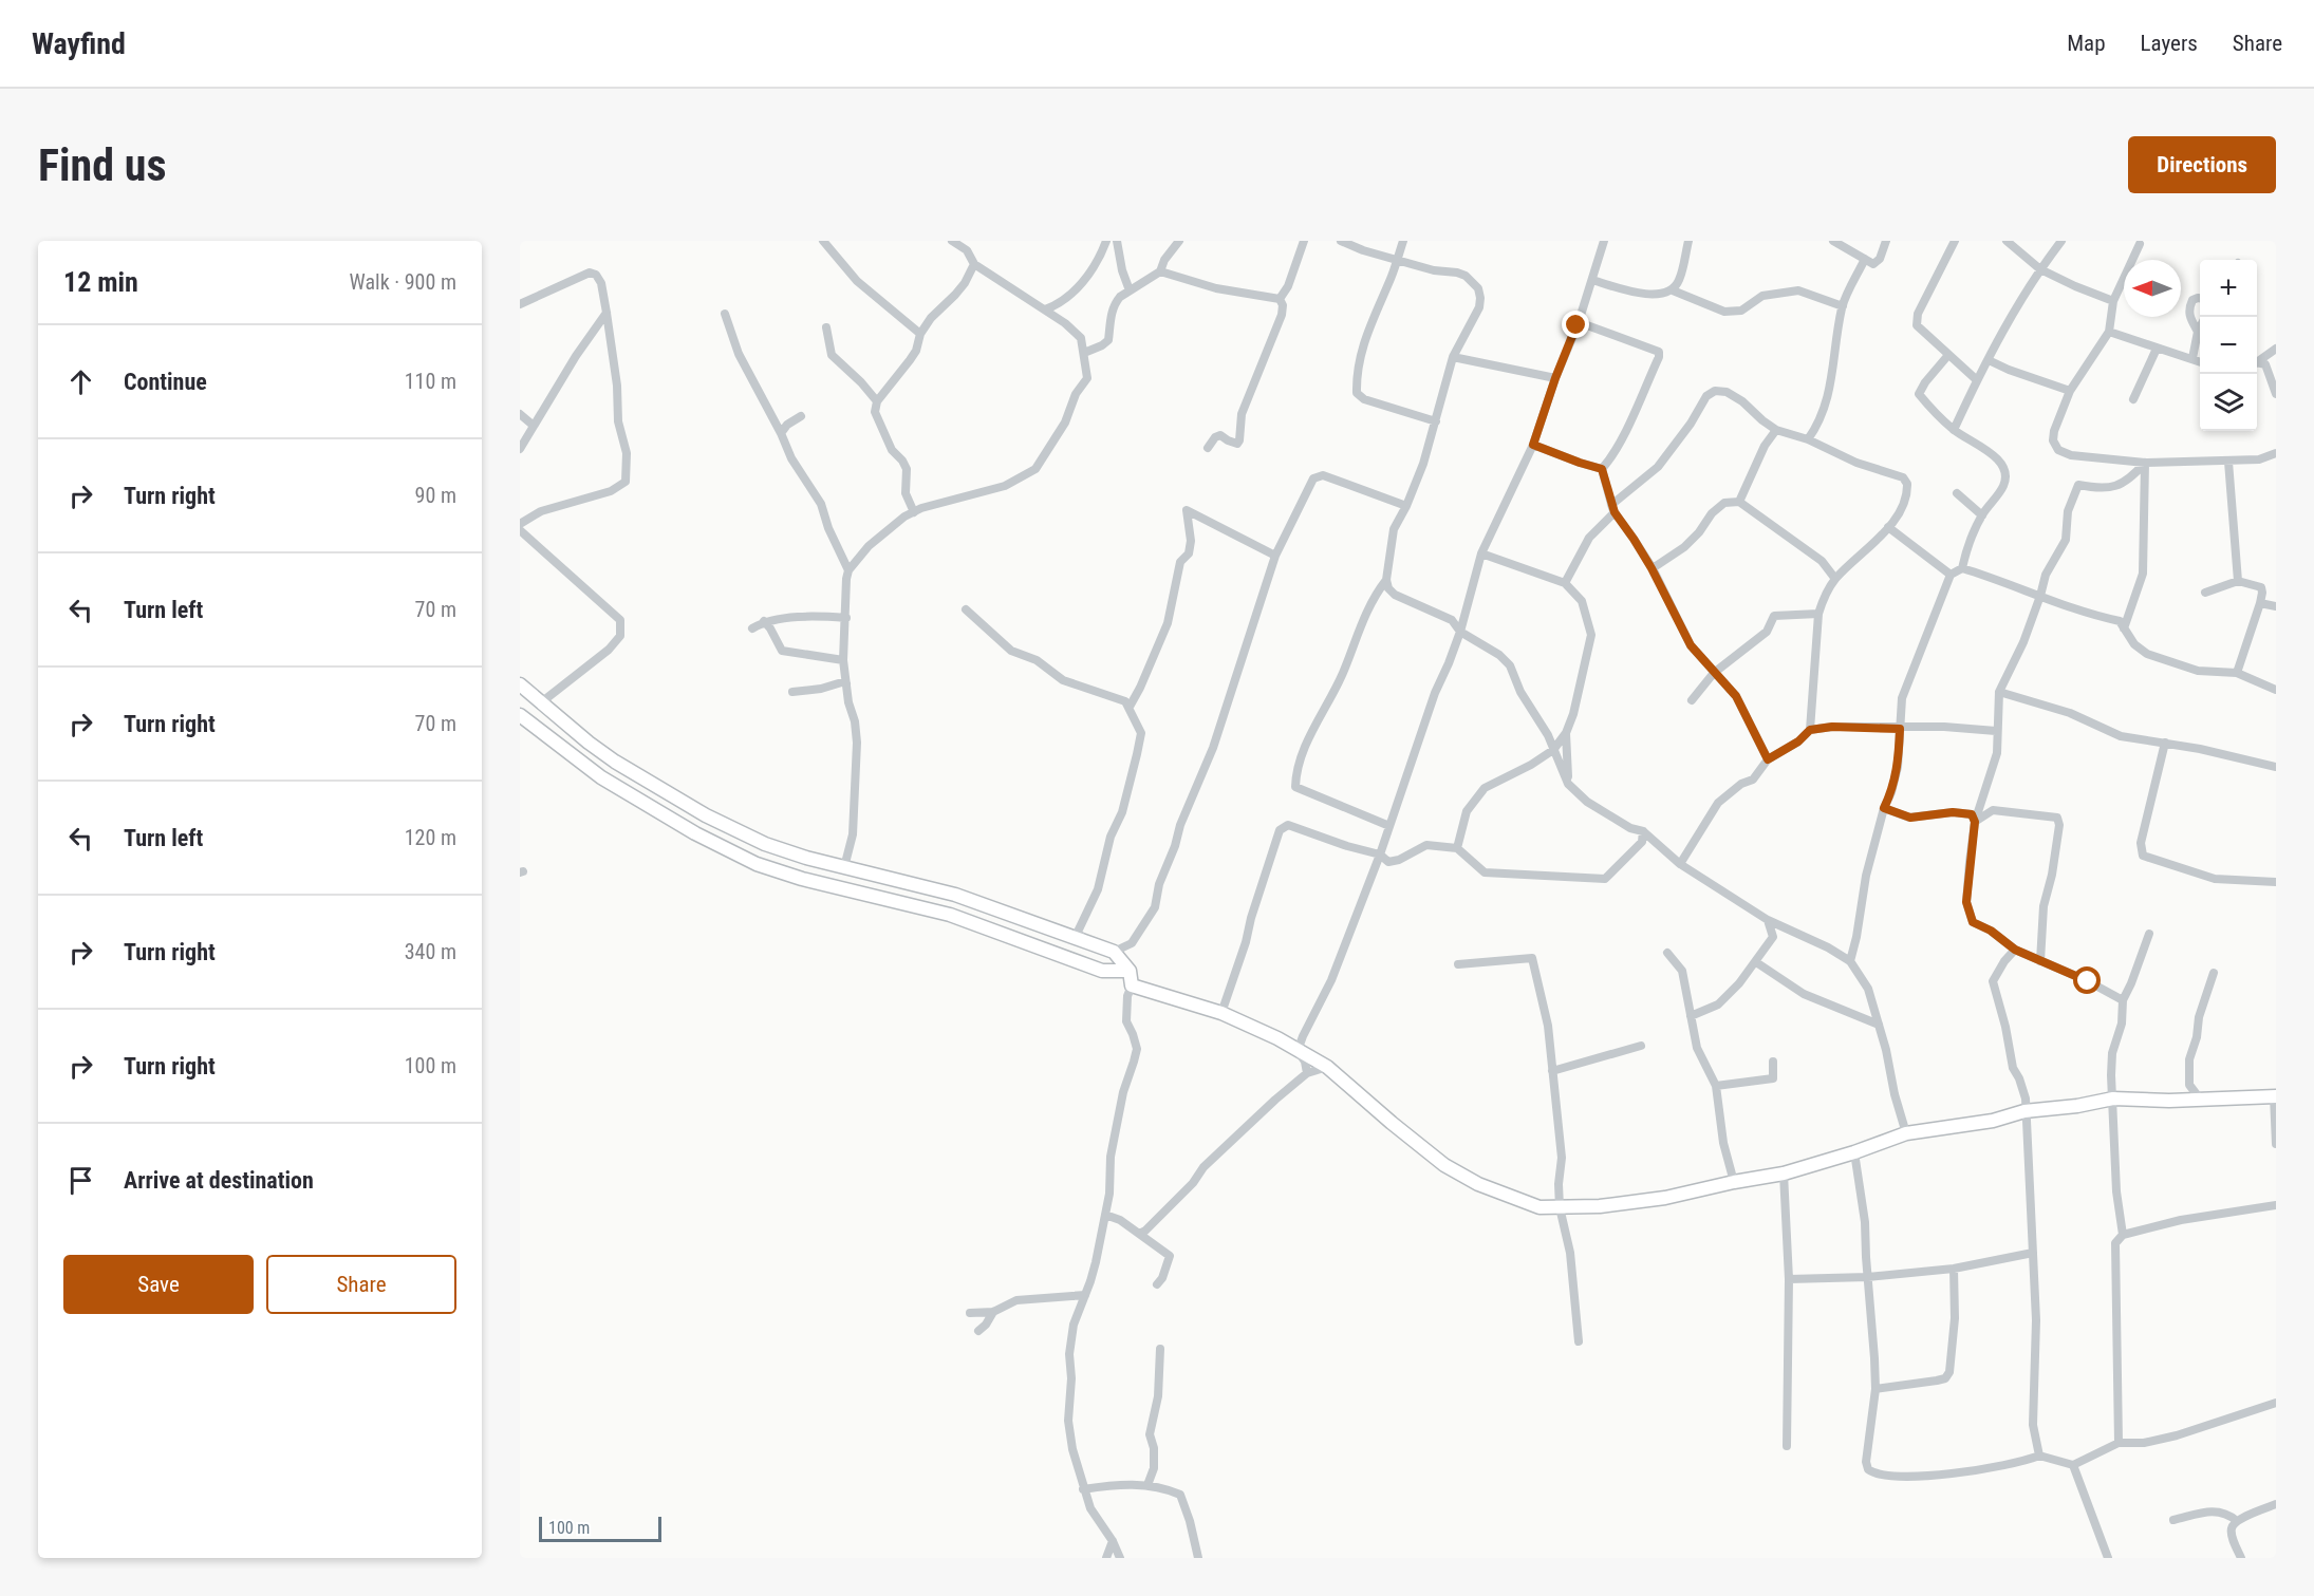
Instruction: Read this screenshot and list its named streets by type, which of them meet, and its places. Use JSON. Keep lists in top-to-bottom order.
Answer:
{
  "scale_bar": "100 m",
  "north": "left",
  "page": {
    "header": "Wayfind",
    "nav": ["Map", "Layers", "Share"],
    "buttons": [
      "Directions",
      ["Save", "Share"]
    ],
    "title": "Find us",
    "heading": ["12 min", "Walk · 900 m"],
    "map_buttons": ["+", "−"],
    "list": [
      ["Continue", "110 m"],
      ["Turn right", "90 m"],
      ["Turn left", "70 m"],
      ["Turn right", "70 m"],
      ["Turn left", "120 m"],
      ["Turn right", "340 m"],
      ["Turn right", "100 m"],
      "Arrive at destination"
    ],
    "scale": "100 m"
  }
}
